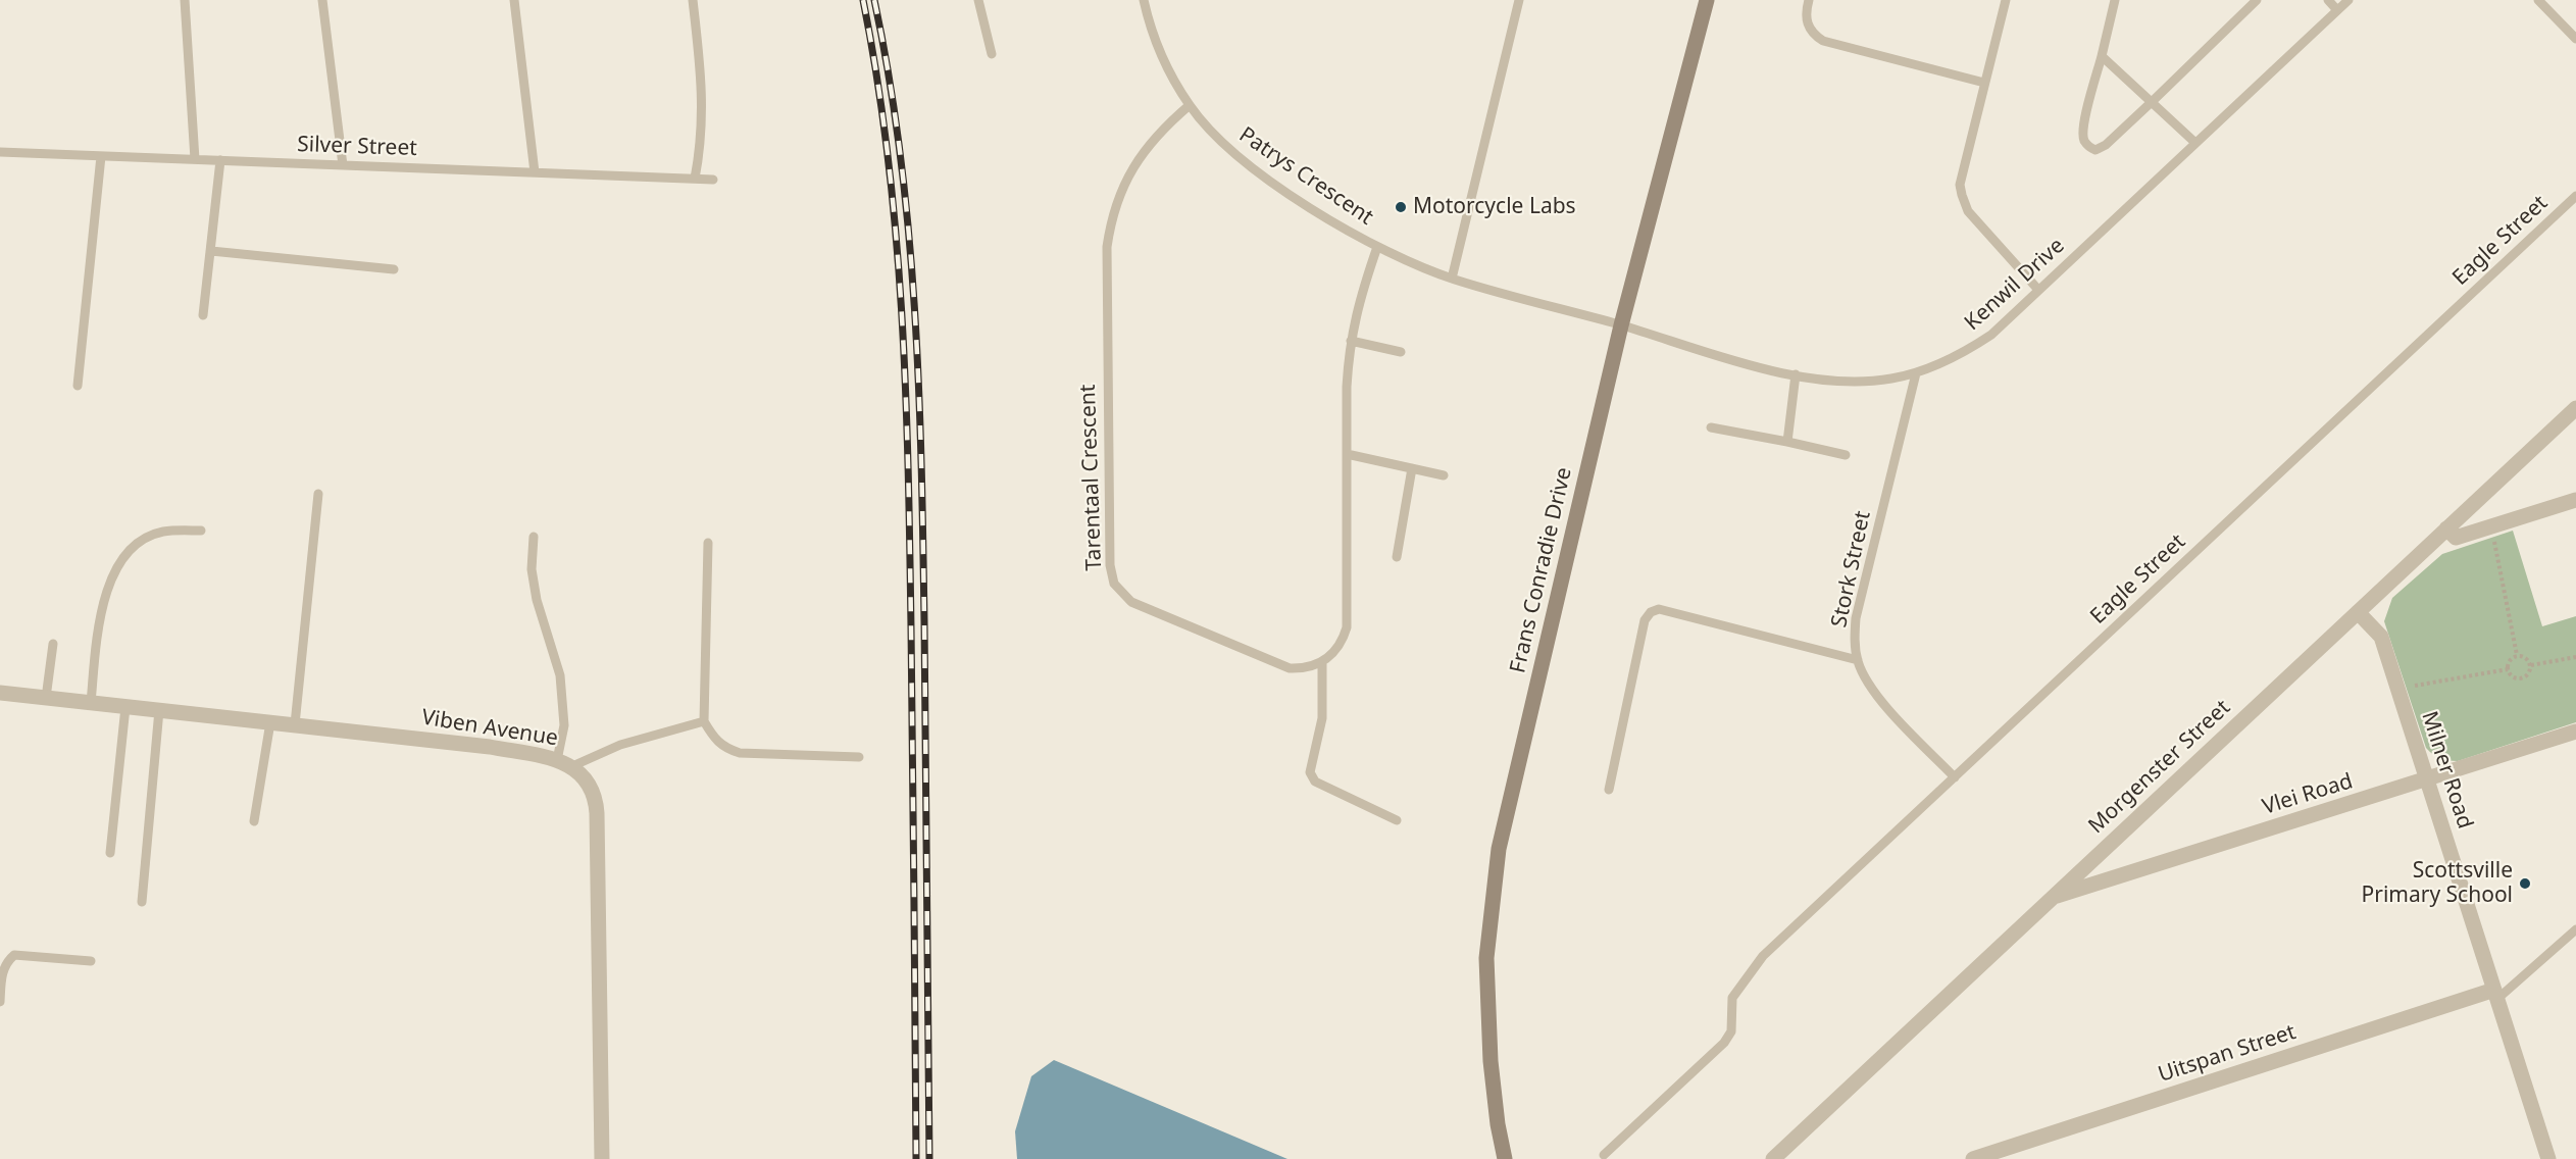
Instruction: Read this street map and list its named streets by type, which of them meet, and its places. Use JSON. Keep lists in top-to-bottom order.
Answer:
{
  "streets": {
    "street": [
      "Frans Conradie Drive",
      "Viben Avenue",
      "Morgenster Street",
      "Milner Road",
      "Vlei Road",
      "Uitspan Street"
    ],
    "lane": [
      "Silver Street",
      "Patrys Crescent",
      "Eagle Street",
      "Kenwil Drive",
      "Tarentaal Crescent",
      "Stork Street"
    ]
  },
  "crossings": [
    ["Patrys Crescent", "Kenwil Drive"],
    ["Patrys Crescent", "Tarentaal Crescent"],
    ["Patrys Crescent", "Frans Conradie Drive"],
    ["Eagle Street", "Stork Street"],
    ["Kenwil Drive", "Stork Street"],
    ["Kenwil Drive", "Frans Conradie Drive"],
    ["Morgenster Street", "Milner Road"],
    ["Morgenster Street", "Vlei Road"],
    ["Milner Road", "Vlei Road"],
    ["Milner Road", "Uitspan Street"]
  ],
  "places": ["Motorcycle Labs", "Scottsville Primary School"]
}
